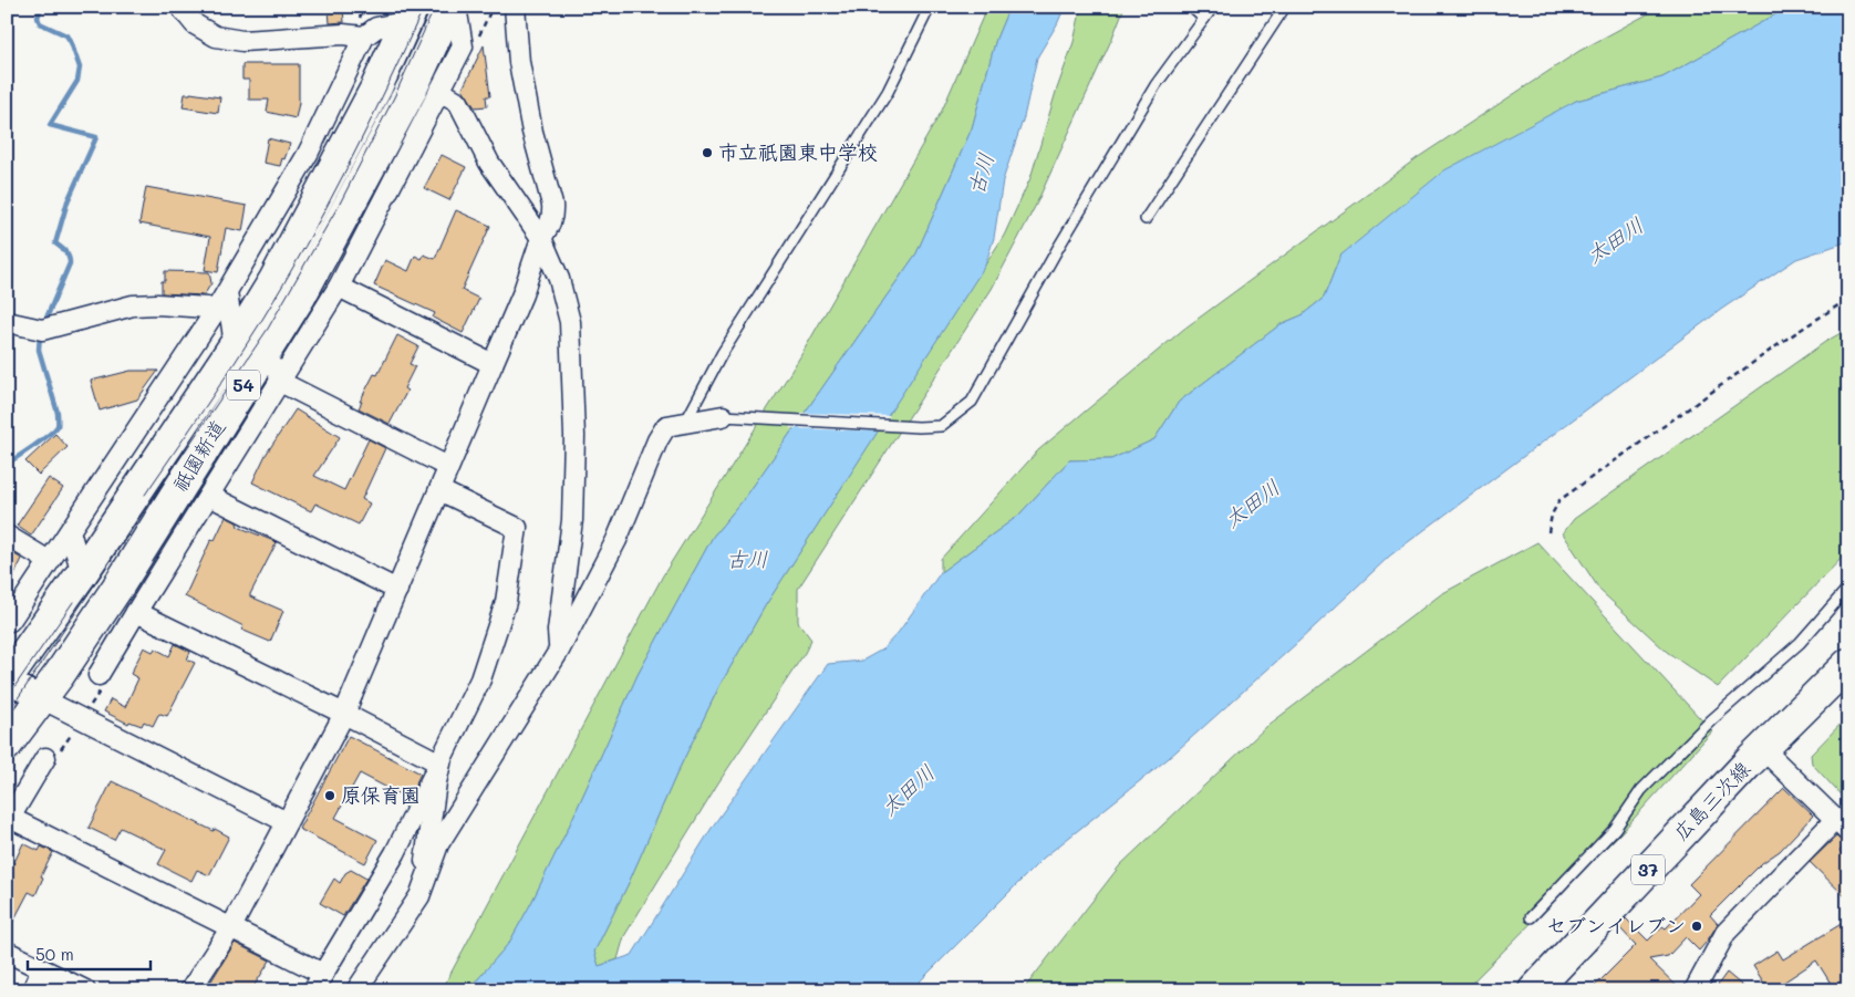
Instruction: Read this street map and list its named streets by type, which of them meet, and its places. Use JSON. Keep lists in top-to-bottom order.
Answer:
{
  "streets": {
    "main road": [
      "54",
      "祇園新道",
      "広島三次線",
      "37"
    ]
  },
  "water": ["古川", "太田川"],
  "places": ["市立祇園東中学校", "原保育園", "セブンイレブン"],
  "scale_bar": "50 m"
}
